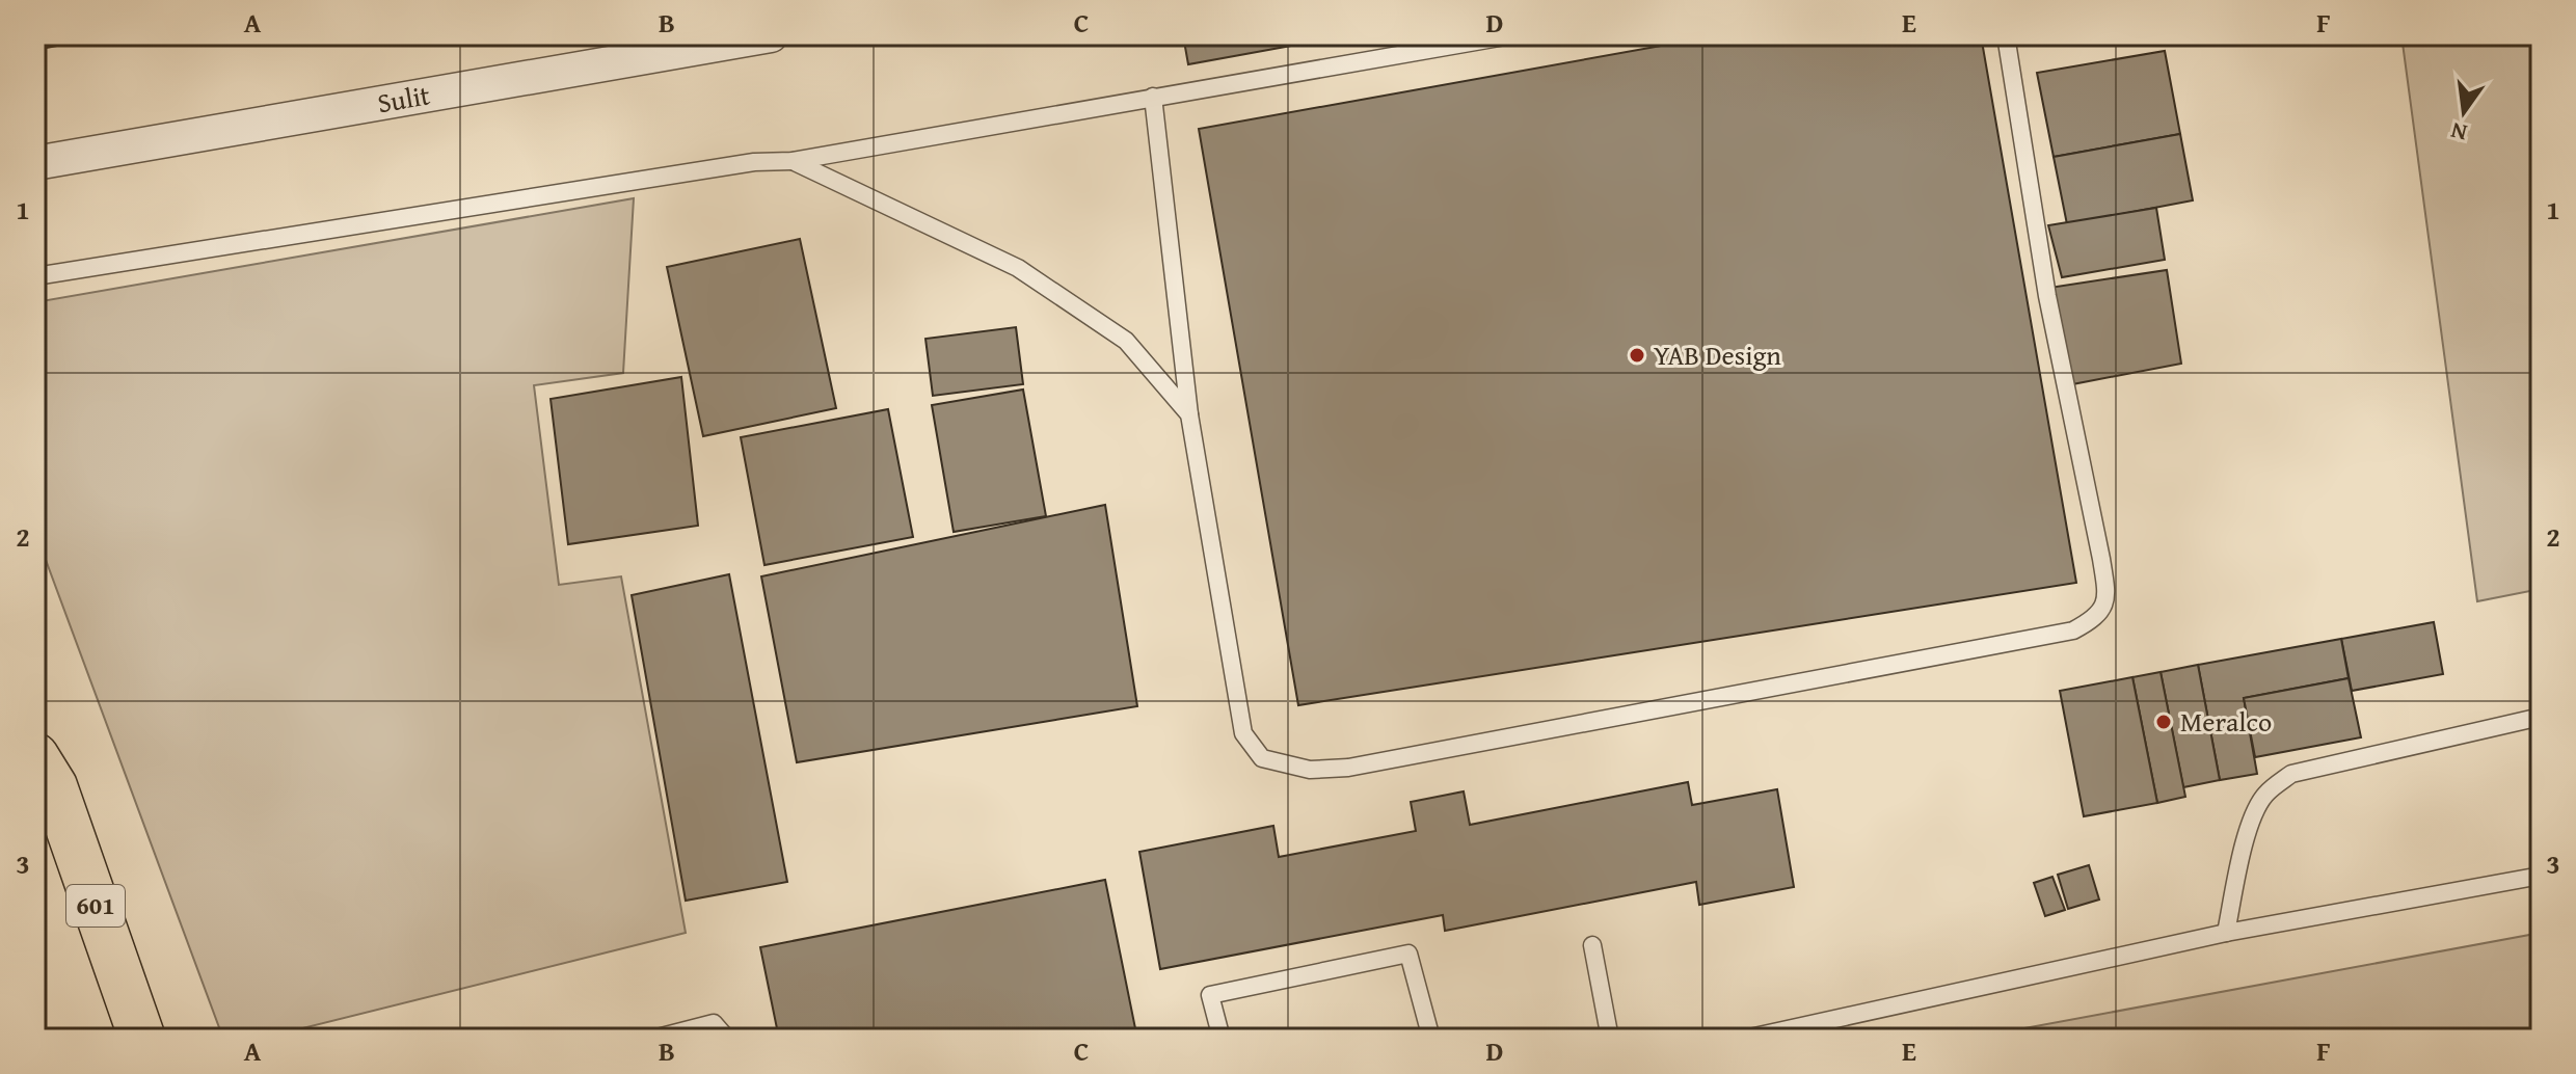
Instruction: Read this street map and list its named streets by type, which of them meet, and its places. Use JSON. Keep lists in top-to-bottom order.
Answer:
{
  "streets": {
    "main road": ["601"],
    "street": ["Sulit"]
  },
  "places": ["YAB Design", "Meralco"],
  "north": "bottom",
  "grid": {
    "columns": [
      "A",
      "B",
      "C",
      "D",
      "E",
      "F"
    ],
    "rows": ["1", "2", "3"]
  }
}
